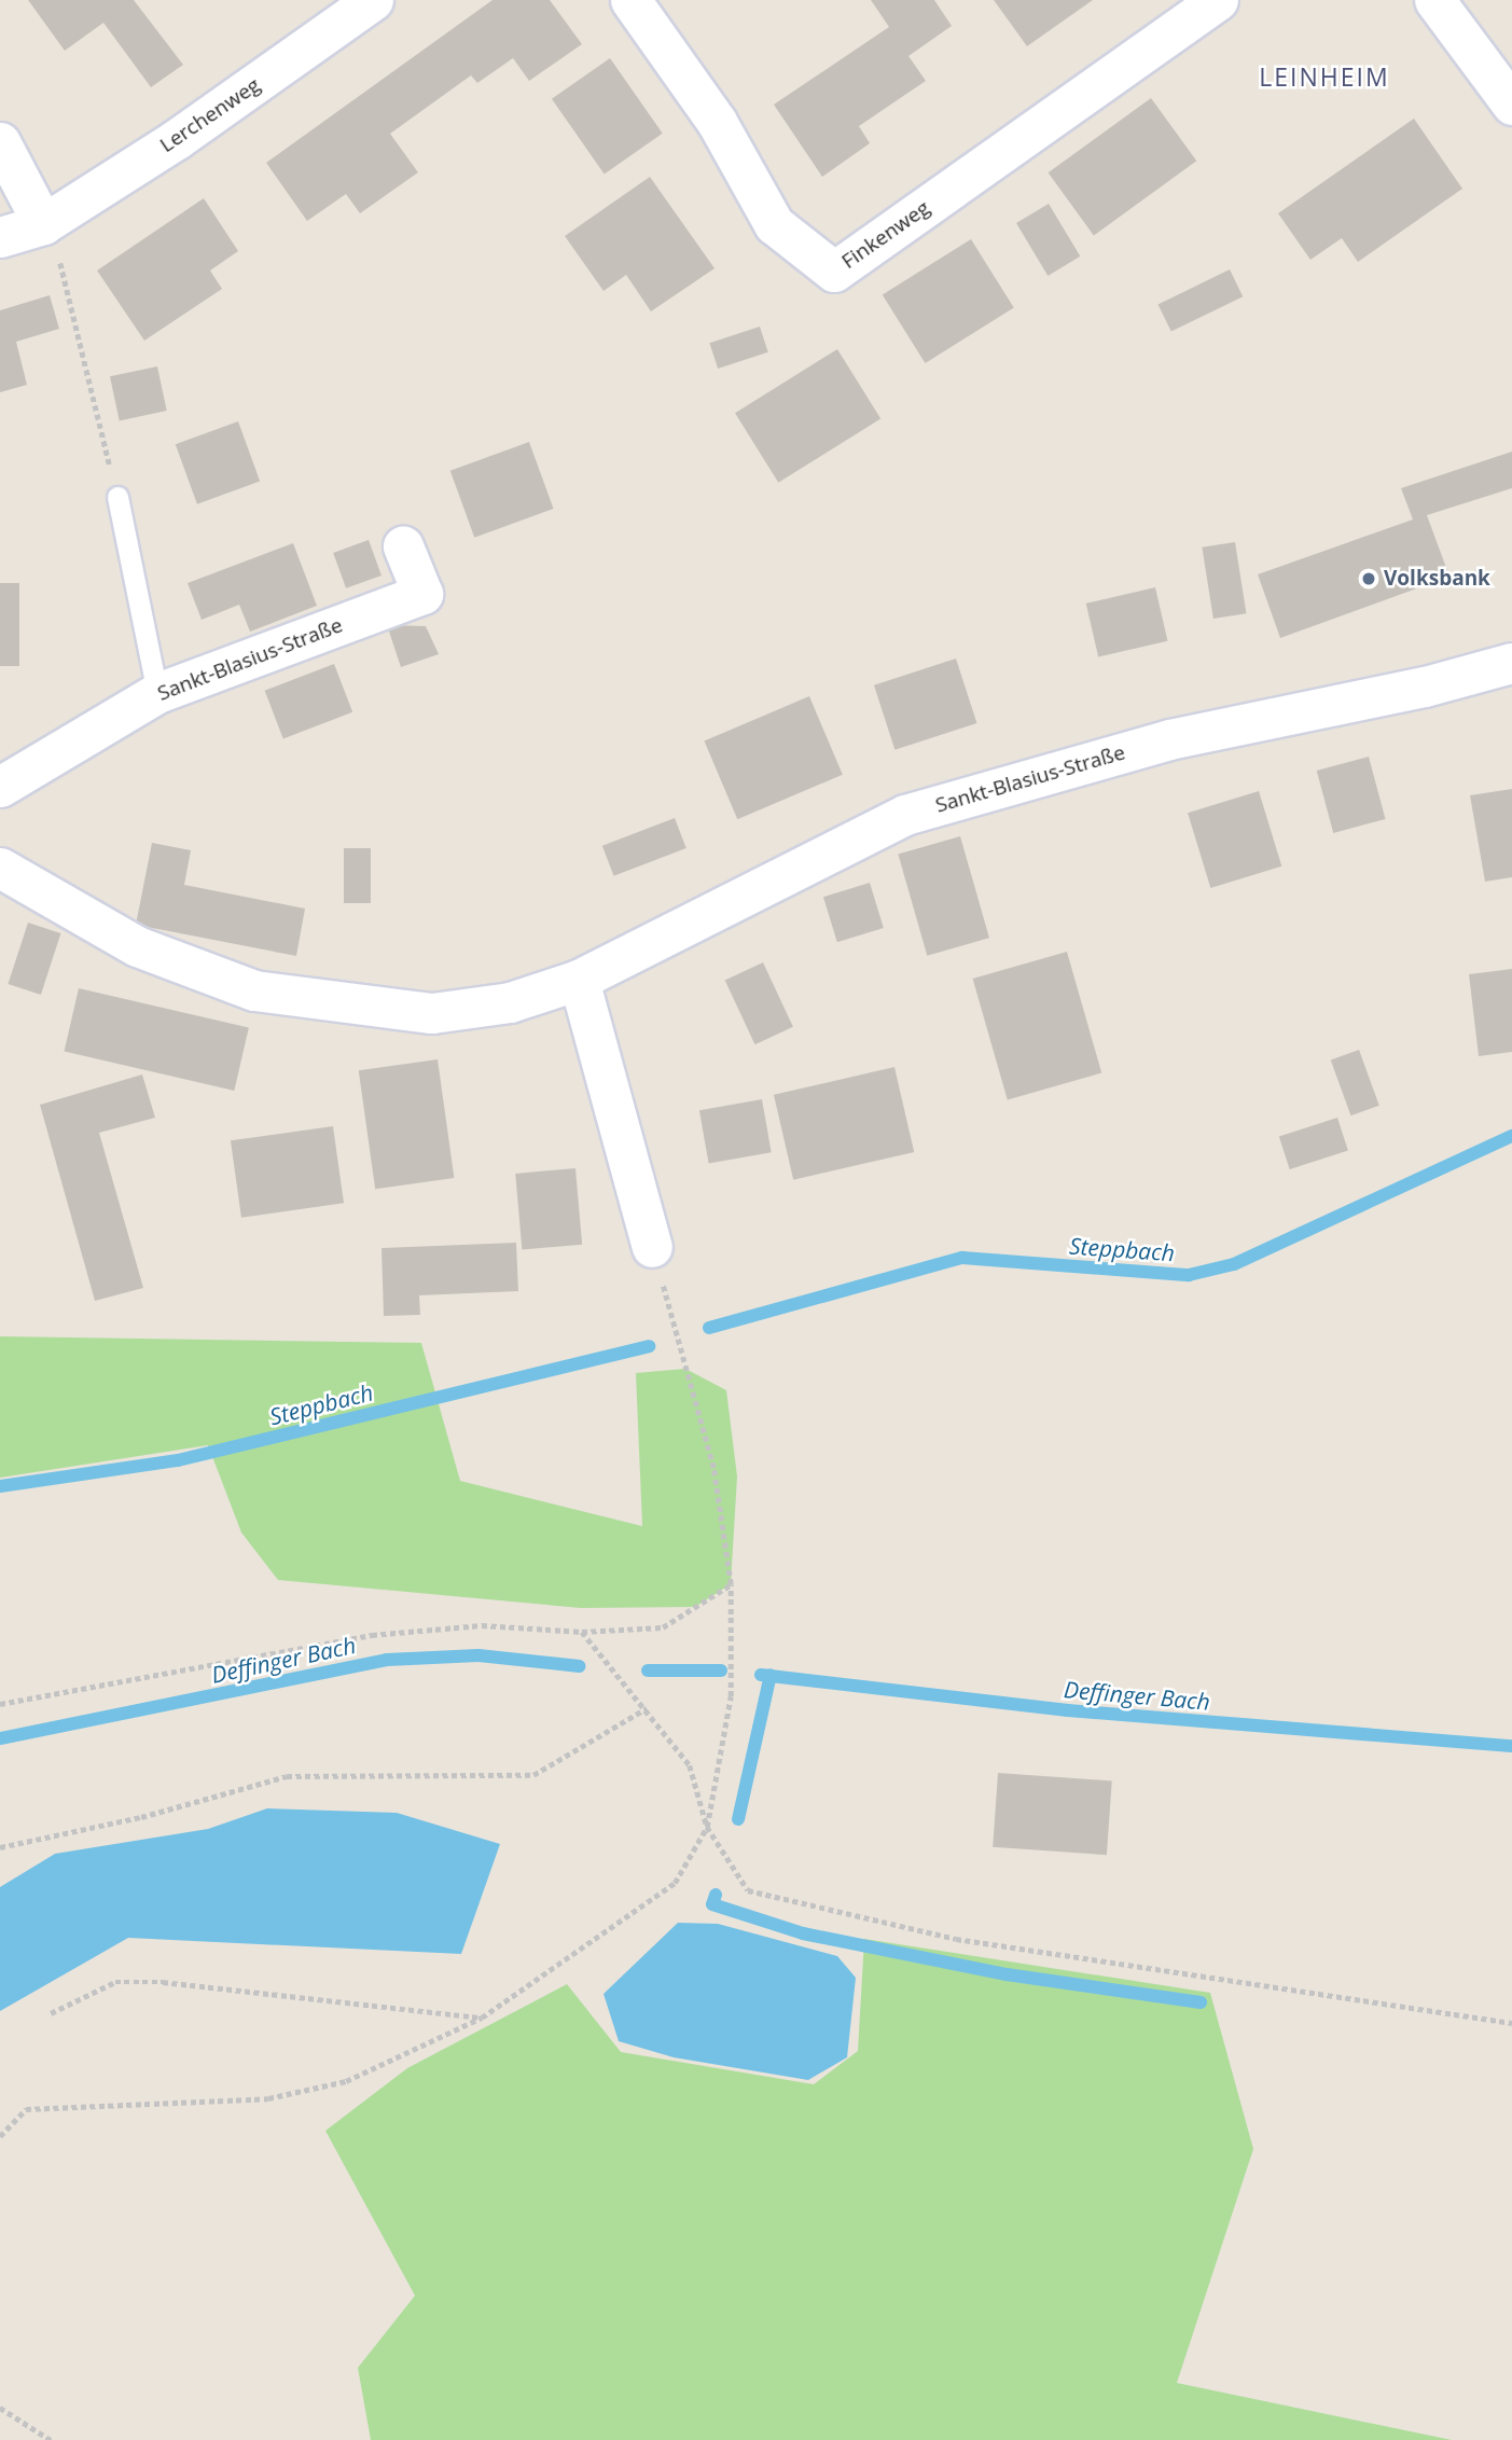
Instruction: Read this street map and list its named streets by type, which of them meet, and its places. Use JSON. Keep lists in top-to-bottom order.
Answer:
{
  "streets": {
    "street": ["Lerchenweg", "Finkenweg", "Sankt-Blasius-Straße"]
  },
  "districts": ["LEINHEIM"],
  "water": ["Steppbach", "Deffinger Bach"],
  "places": ["Volksbank"]
}
